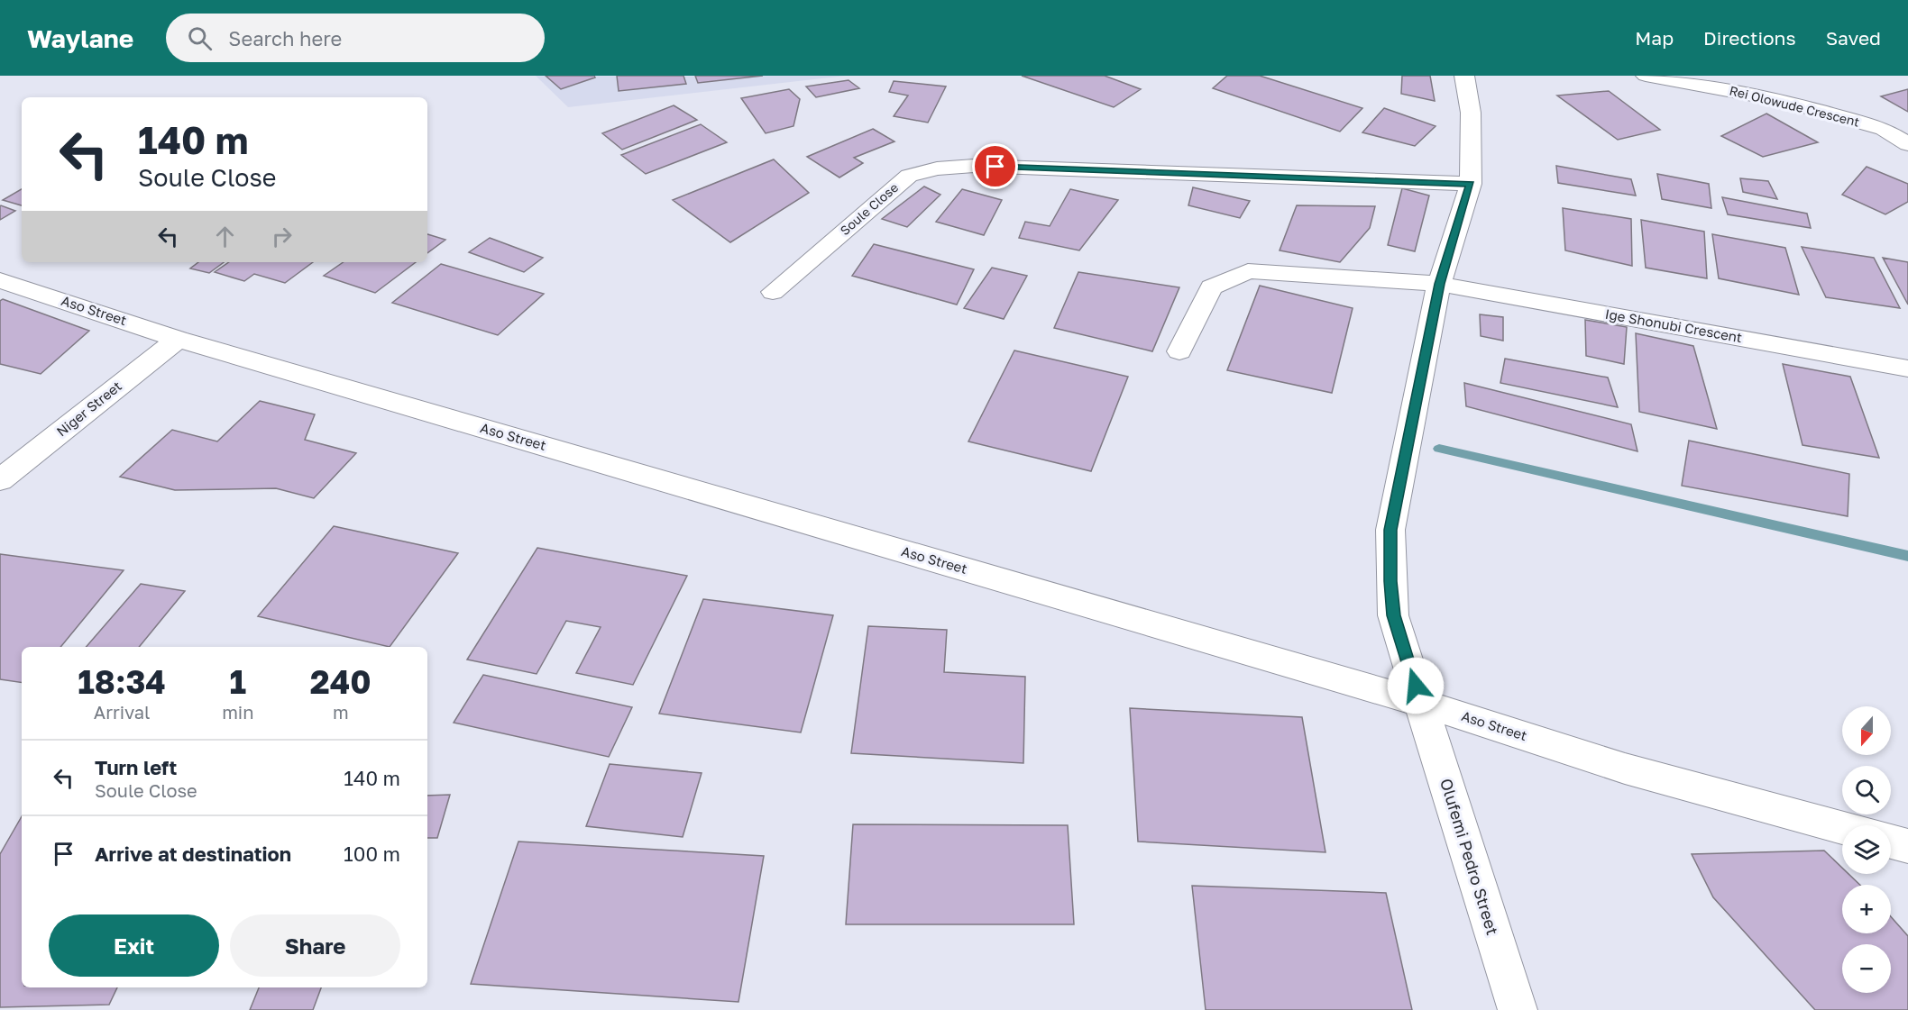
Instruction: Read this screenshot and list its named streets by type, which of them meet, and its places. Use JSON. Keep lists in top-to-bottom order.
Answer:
{
  "streets": {
    "street": [
      "Rei Olowude Crescent",
      "Soule Close",
      "Aso Street",
      "Ige Shonubi Crescent",
      "Niger Street",
      "Olufemi Pedro Street"
    ]
  },
  "crossings": [
    ["Soule Close", "Olufemi Pedro Street"],
    ["Aso Street", "Niger Street"],
    ["Aso Street", "Olufemi Pedro Street"],
    ["Ige Shonubi Crescent", "Olufemi Pedro Street"]
  ],
  "north": "bottom",
  "page": {
    "header": "Waylane",
    "search": "Search here",
    "nav": ["Map", "Directions", "Saved"],
    "turn": ["140 m", "Soule Close"],
    "eta": [
      "18:34",
      "Arrival",
      "1",
      "min",
      "240",
      "m"
    ],
    "map_buttons": ["+", "−"],
    "list": [
      {
        "name": "Turn left",
        "note": "Soule Close",
        "value": "140 m"
      },
      {
        "name": "Arrive at destination",
        "value": "100 m"
      }
    ],
    "buttons": ["Exit", "Share"]
  }
}
